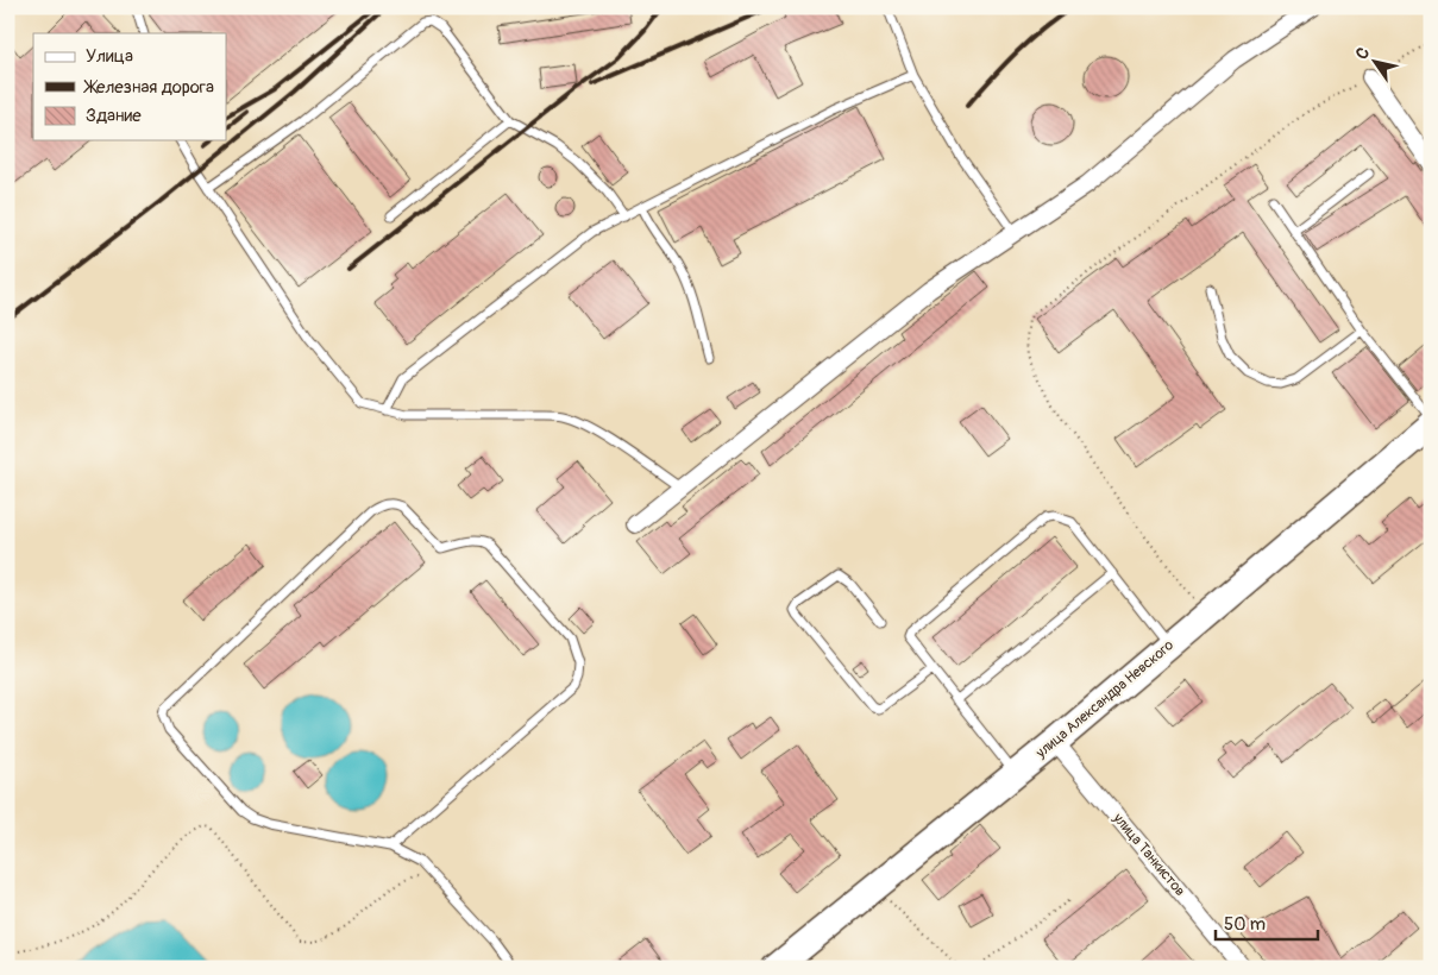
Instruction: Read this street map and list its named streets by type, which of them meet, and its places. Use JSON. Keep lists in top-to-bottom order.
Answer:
{
  "streets": {
    "main road": ["улица Александра Невского"],
    "street": ["улица Танкистов"]
  },
  "crossings": [
    ["улица Александра Невского", "улица Танкистов"]
  ],
  "legend": ["Улица", "Железная дорога", "Здание"],
  "scale_bar": "50 m",
  "north": "top left"
}
